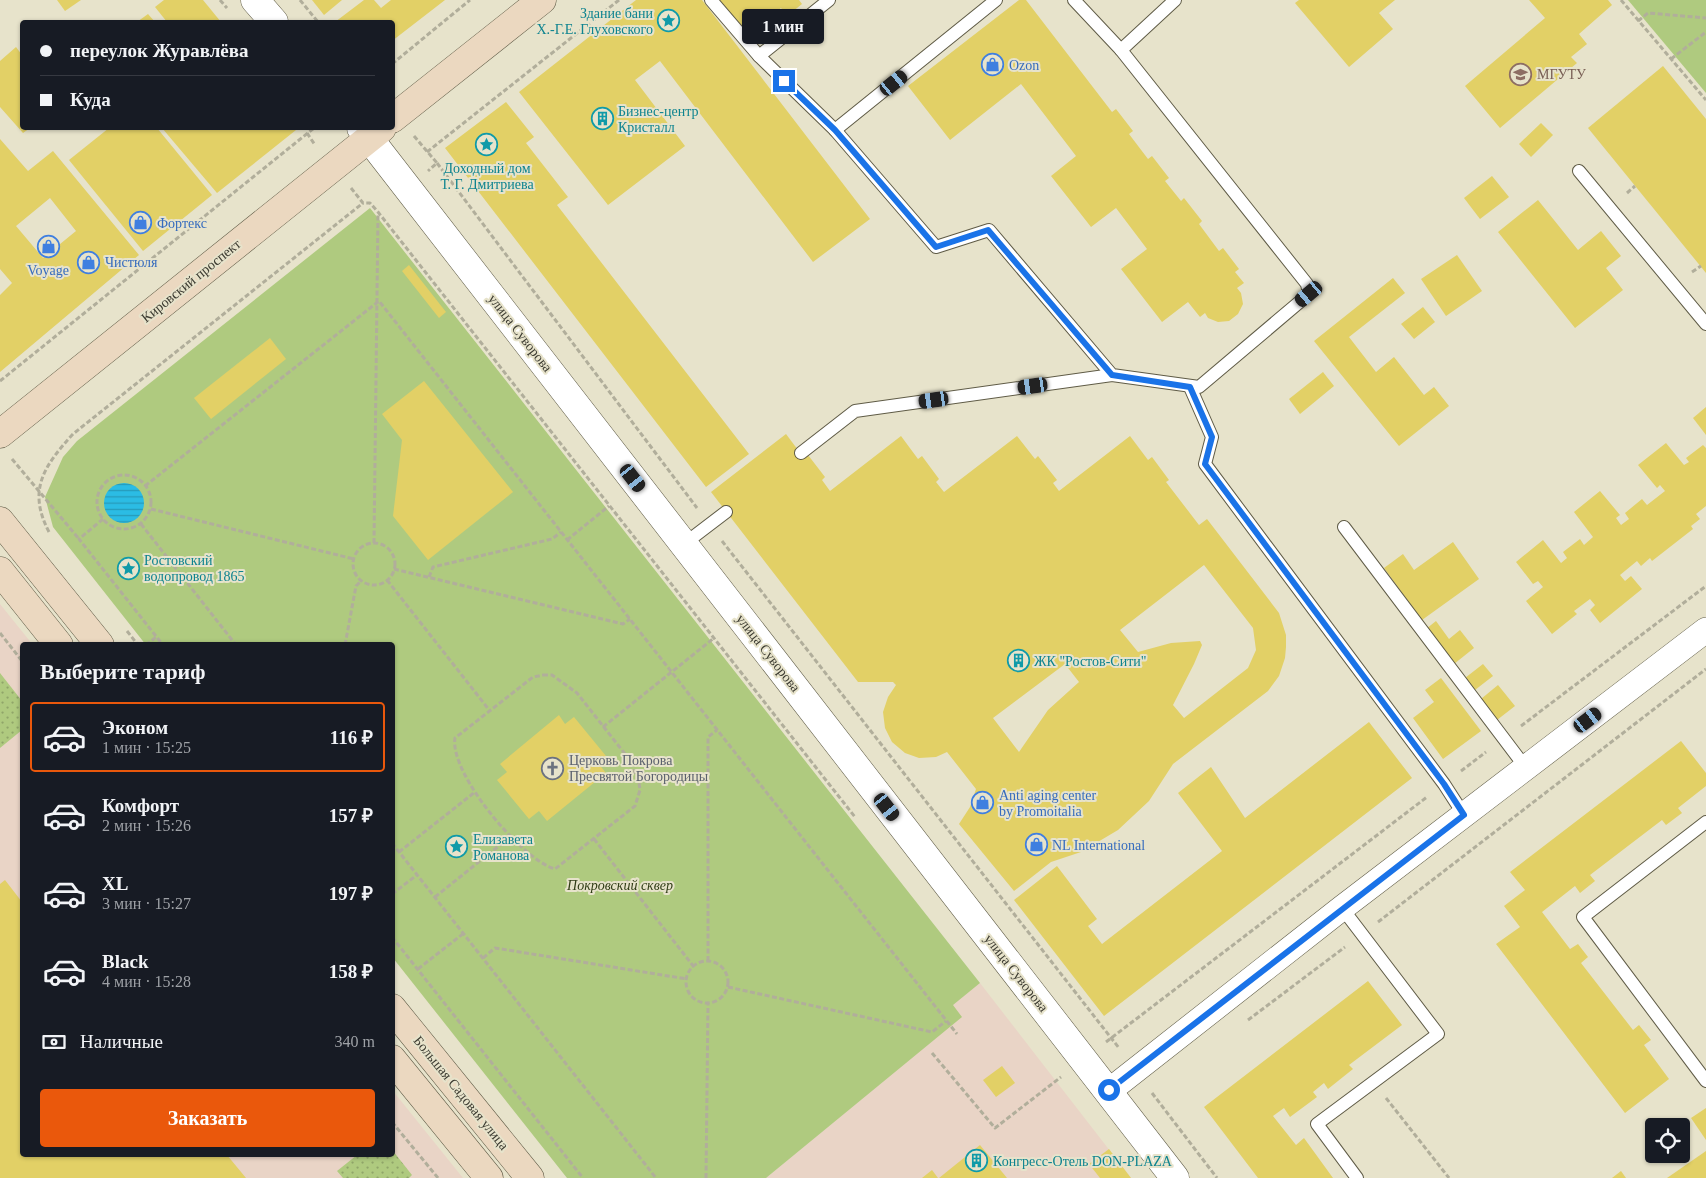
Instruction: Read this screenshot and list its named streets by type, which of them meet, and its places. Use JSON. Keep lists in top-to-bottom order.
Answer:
{
  "streets": {
    "main road": ["Кировский проспект", "Большая Садовая улица"],
    "street": ["улица Суворова"]
  },
  "crossings": [
    ["Кировский проспект", "улица Суворова"]
  ],
  "parks": ["Покровский сквер"],
  "places": {
    "place": [
      "Здание бани Х.-Г.Е. Глуховского",
      "Доходный дом Т. Г. Дмитриева",
      "Ростовский водопровод 1865",
      "Елизавета Романова"
    ],
    "shop": [
      "Ozon",
      "Фортекс",
      "Voyage",
      "Чистюля",
      "Anti aging center by Promoitalia",
      "NL International"
    ],
    "school or university": ["МГУТУ"],
    "building": ["Бизнес-центр Кристалл", "ЖК \"Ростов-Сити\"", "Конгресс-Отель DON-PLAZA"],
    "church": ["Церковь Покрова Пресвятой Богородицы"]
  },
  "page": {
    "bubble": "1 мин",
    "banner": ["переулок Журавлёва", "Куда"],
    "heading": "Выберите тариф",
    "list": [
      {
        "name": "Эконом",
        "note": "1 мин · 15:25",
        "value": "116 ₽"
      },
      {
        "name": "Комфорт",
        "note": "2 мин · 15:26",
        "value": "157 ₽"
      },
      {
        "name": "XL",
        "note": "3 мин · 15:27",
        "value": "197 ₽"
      },
      {
        "name": "Black",
        "note": "4 мин · 15:28",
        "value": "158 ₽"
      }
    ],
    "pay": ["Наличные", "340 m"],
    "buttons": "Заказать"
  }
}
